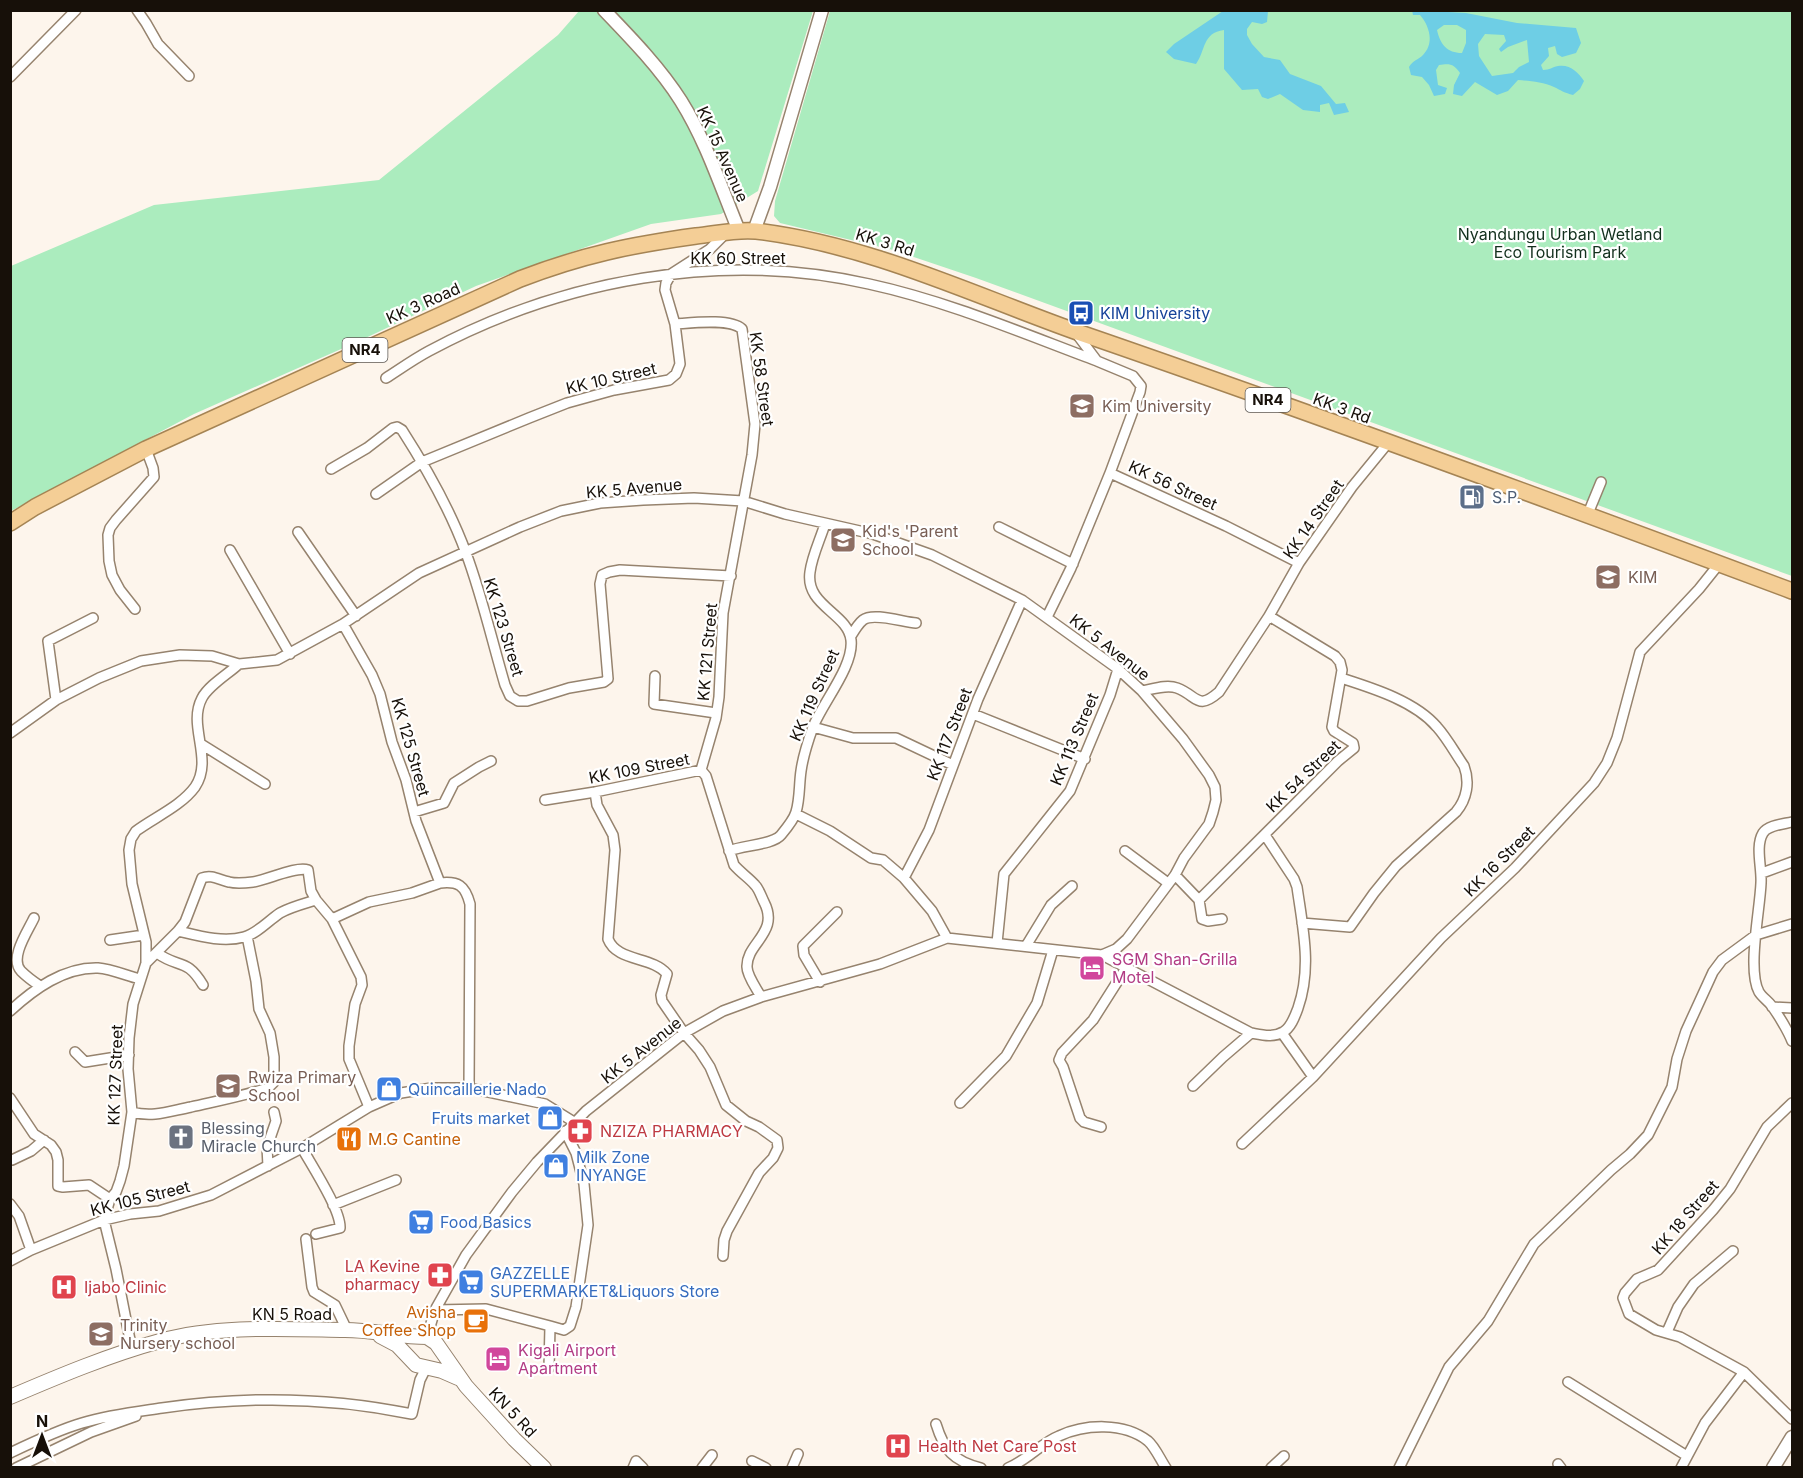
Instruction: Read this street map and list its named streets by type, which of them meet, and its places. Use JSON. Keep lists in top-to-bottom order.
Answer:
{
  "streets": {
    "highway": ["KK 3 Rd", "KK 3 Road", "NR4"],
    "main road": ["KN 5 Road", "KN 5 Rd"],
    "street": [
      "KK 15 Avenue",
      "KK 60 Street",
      "KK 10 Street",
      "KK 58 Street",
      "KK 56 Street",
      "KK 5 Avenue",
      "KK 14 Street",
      "KK 123 Street",
      "KK 121 Street",
      "KK 119 Street",
      "KK 117 Street",
      "KK 113 Street",
      "KK 125 Street",
      "KK 109 Street",
      "KK 54 Street",
      "KK 16 Street",
      "KK 127 Street",
      "KK 105 Street",
      "KK 18 Street"
    ]
  },
  "crossings": [
    ["KK 15 Avenue", "KK 3 Rd"],
    ["KK 15 Avenue", "KK 3 Road"],
    ["KK 3 Rd", "KK 3 Road"],
    ["KK 3 Rd", "KK 14 Street"],
    ["KK 3 Rd", "KK 16 Street"],
    ["KK 60 Street", "KK 10 Street"],
    ["KK 60 Street", "KK 56 Street"],
    ["KK 10 Street", "KK 58 Street"],
    ["KK 58 Street", "KK 5 Avenue"],
    ["KK 58 Street", "KK 121 Street"],
    ["KK 56 Street", "KK 5 Avenue"],
    ["KK 56 Street", "KK 14 Street"],
    ["KK 5 Avenue", "KK 123 Street"],
    ["KK 5 Avenue", "KK 121 Street"],
    ["KK 5 Avenue", "KK 119 Street"],
    ["KK 5 Avenue", "KK 117 Street"],
    ["KK 5 Avenue", "KK 113 Street"],
    ["KK 5 Avenue", "KK 125 Street"],
    ["KK 5 Avenue", "KK 109 Street"],
    ["KK 5 Avenue", "KK 127 Street"],
    ["KK 5 Avenue", "KK 105 Street"],
    ["KK 5 Avenue", "KN 5 Rd"],
    ["KK 123 Street", "KK 121 Street"],
    ["KK 121 Street", "KK 109 Street"],
    ["KK 127 Street", "KK 105 Street"],
    ["KN 5 Road", "KN 5 Rd"]
  ],
  "parks": ["Nyandungu Urban Wetland Eco Tourism Park"],
  "places": {
    "bus stop": ["KIM University"],
    "school or university": [
      "Kim University",
      "Kid's 'Parent School",
      "KIM",
      "Rwiza Primary School",
      "Trinity Nursery school"
    ],
    "fuel station": ["S.P."],
    "hotel": ["SGM Shan-Grilla Motel", "Kigali Airport Apartment"],
    "shop": ["Quincaillerie Nado", "Fruits market", "Milk Zone INYANGE"],
    "pharmacy": ["NZIZA PHARMACY", "LA Kevine pharmacy"],
    "church": ["Blessing Miracle Church"],
    "restaurant": ["M.G Cantine"],
    "supermarket": ["Food Basics", "GAZZELLE SUPERMARKET&Liquors Store"],
    "hospital": ["Ijabo Clinic", "Health Net Care Post"],
    "cafe": ["Avisha Coffee Shop"]
  },
  "north": "top"
}
